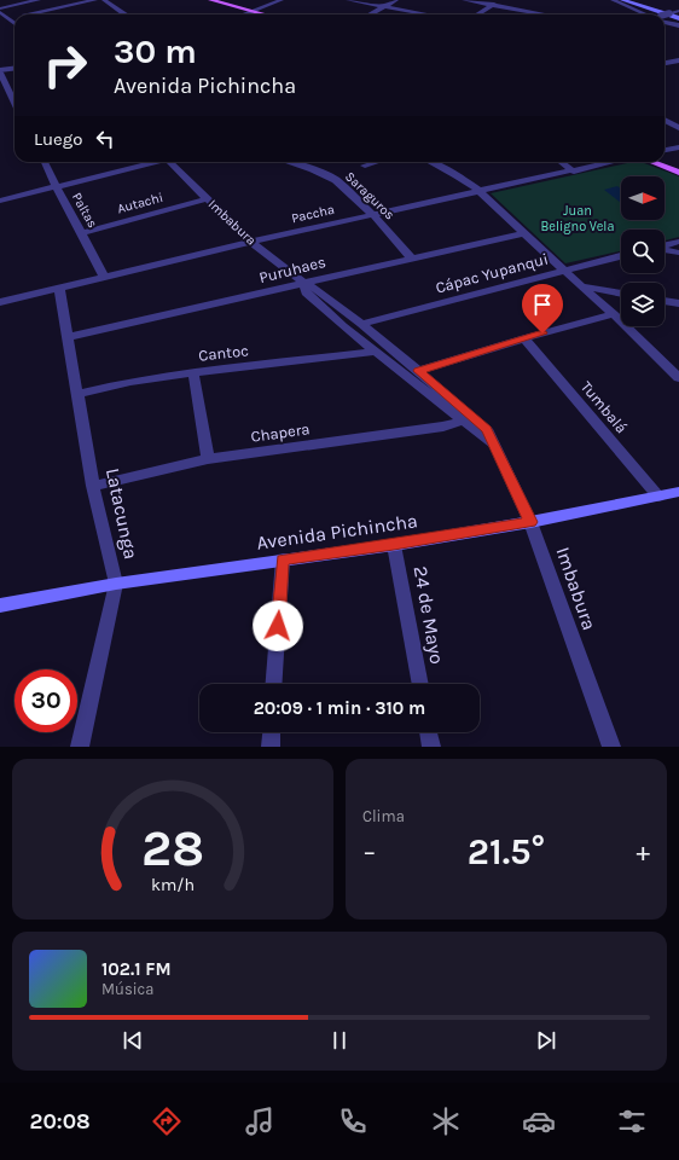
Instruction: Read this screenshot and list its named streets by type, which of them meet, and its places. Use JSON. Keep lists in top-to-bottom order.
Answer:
{
  "streets": {
    "main road": ["Avenida Pichincha"],
    "street": [
      "Saraguros",
      "Autachi",
      "Paltas",
      "Paccha",
      "Imbabura",
      "Puruhaes",
      "Cápac Yupanqui",
      "Cantoc",
      "Tumbalá",
      "Chapera",
      "Latacunga",
      "24 de Mayo"
    ]
  },
  "crossings": [
    ["Saraguros", "Paccha"],
    ["Saraguros", "Puruhaes"],
    ["Autachi", "Paltas"],
    ["Autachi", "Imbabura"],
    ["Paltas", "Paccha"],
    ["Paccha", "Imbabura"],
    ["Paccha", "Latacunga"],
    ["Imbabura", "Puruhaes"],
    ["Imbabura", "Cápac Yupanqui"],
    ["Imbabura", "Cantoc"],
    ["Imbabura", "Chapera"],
    ["Imbabura", "Avenida Pichincha"],
    ["Puruhaes", "Latacunga"],
    ["Cantoc", "Latacunga"],
    ["Tumbalá", "Avenida Pichincha"],
    ["Chapera", "Latacunga"],
    ["Latacunga", "Avenida Pichincha"],
    ["Avenida Pichincha", "24 de Mayo"]
  ],
  "parks": ["Juan Beligno Vela"],
  "north": "right",
  "page": {
    "turn": ["30 m", "Avenida Pichincha"],
    "then": "Luego",
    "limit": "30",
    "trip": "20:09 · 1 min · 310 m",
    "tile": "Clima",
    "heat": ["−", "21.5°", "+"],
    "song": ["102.1 FM", "Música"],
    "tabs": "20:08",
    "gauge": ["28", "km/h"]
  }
}
